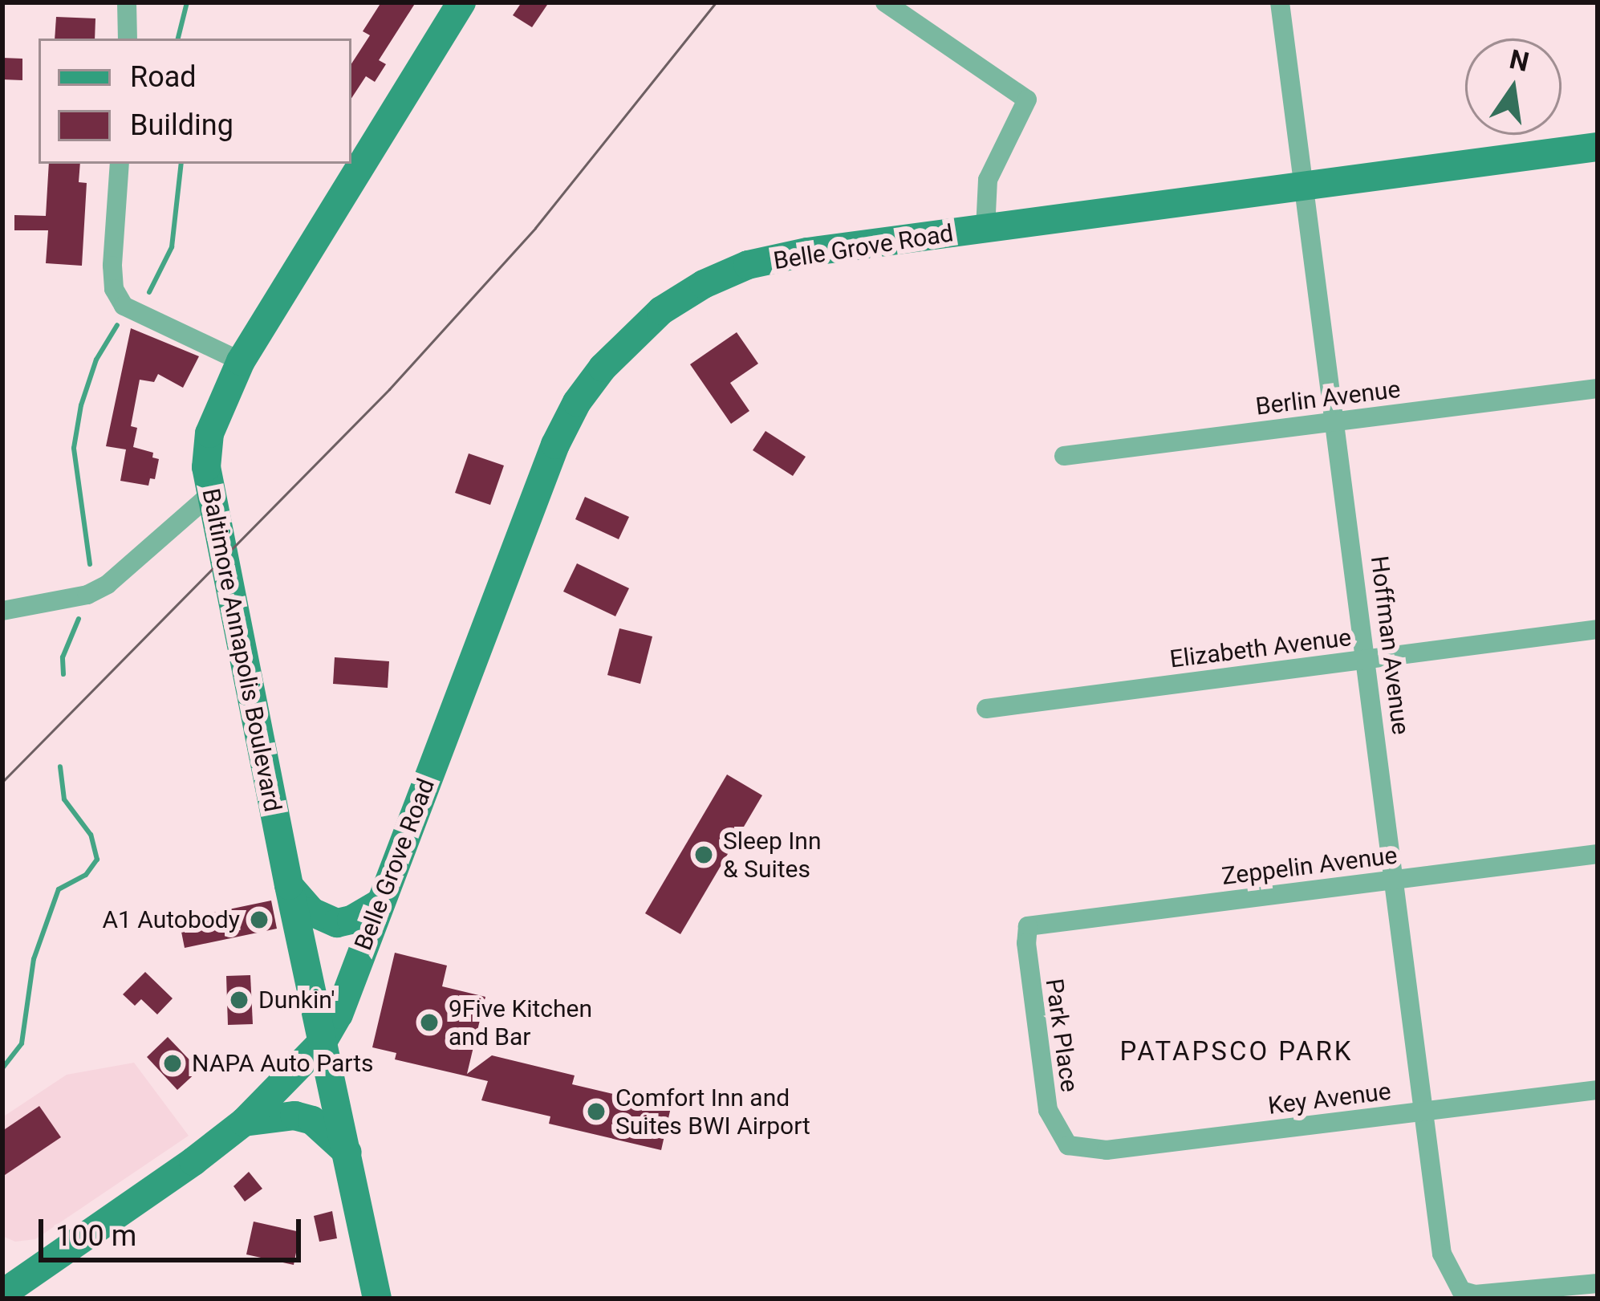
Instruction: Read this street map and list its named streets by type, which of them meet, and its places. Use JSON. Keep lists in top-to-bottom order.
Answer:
{
  "streets": {
    "main road": ["Belle Grove Road", "Baltimore Annapolis Boulevard"],
    "street": [
      "Berlin Avenue",
      "Hoffman Avenue",
      "Elizabeth Avenue",
      "Zeppelin Avenue",
      "Park Place",
      "Key Avenue"
    ]
  },
  "crossings": [
    ["Belle Grove Road", "Hoffman Avenue"],
    ["Belle Grove Road", "Baltimore Annapolis Boulevard"],
    ["Berlin Avenue", "Hoffman Avenue"],
    ["Hoffman Avenue", "Elizabeth Avenue"],
    ["Hoffman Avenue", "Zeppelin Avenue"],
    ["Hoffman Avenue", "Key Avenue"],
    ["Zeppelin Avenue", "Park Place"],
    ["Park Place", "Key Avenue"]
  ],
  "districts": ["PATAPSCO PARK"],
  "places": [
    "Sleep Inn & Suites",
    "A1 Autobody",
    "Dunkin'",
    "9Five Kitchen and Bar",
    "NAPA Auto Parts",
    "Comfort Inn and Suites BWI Airport"
  ],
  "legend": ["Road", "Building"],
  "scale_bar": "100 m",
  "north": "top"
}
